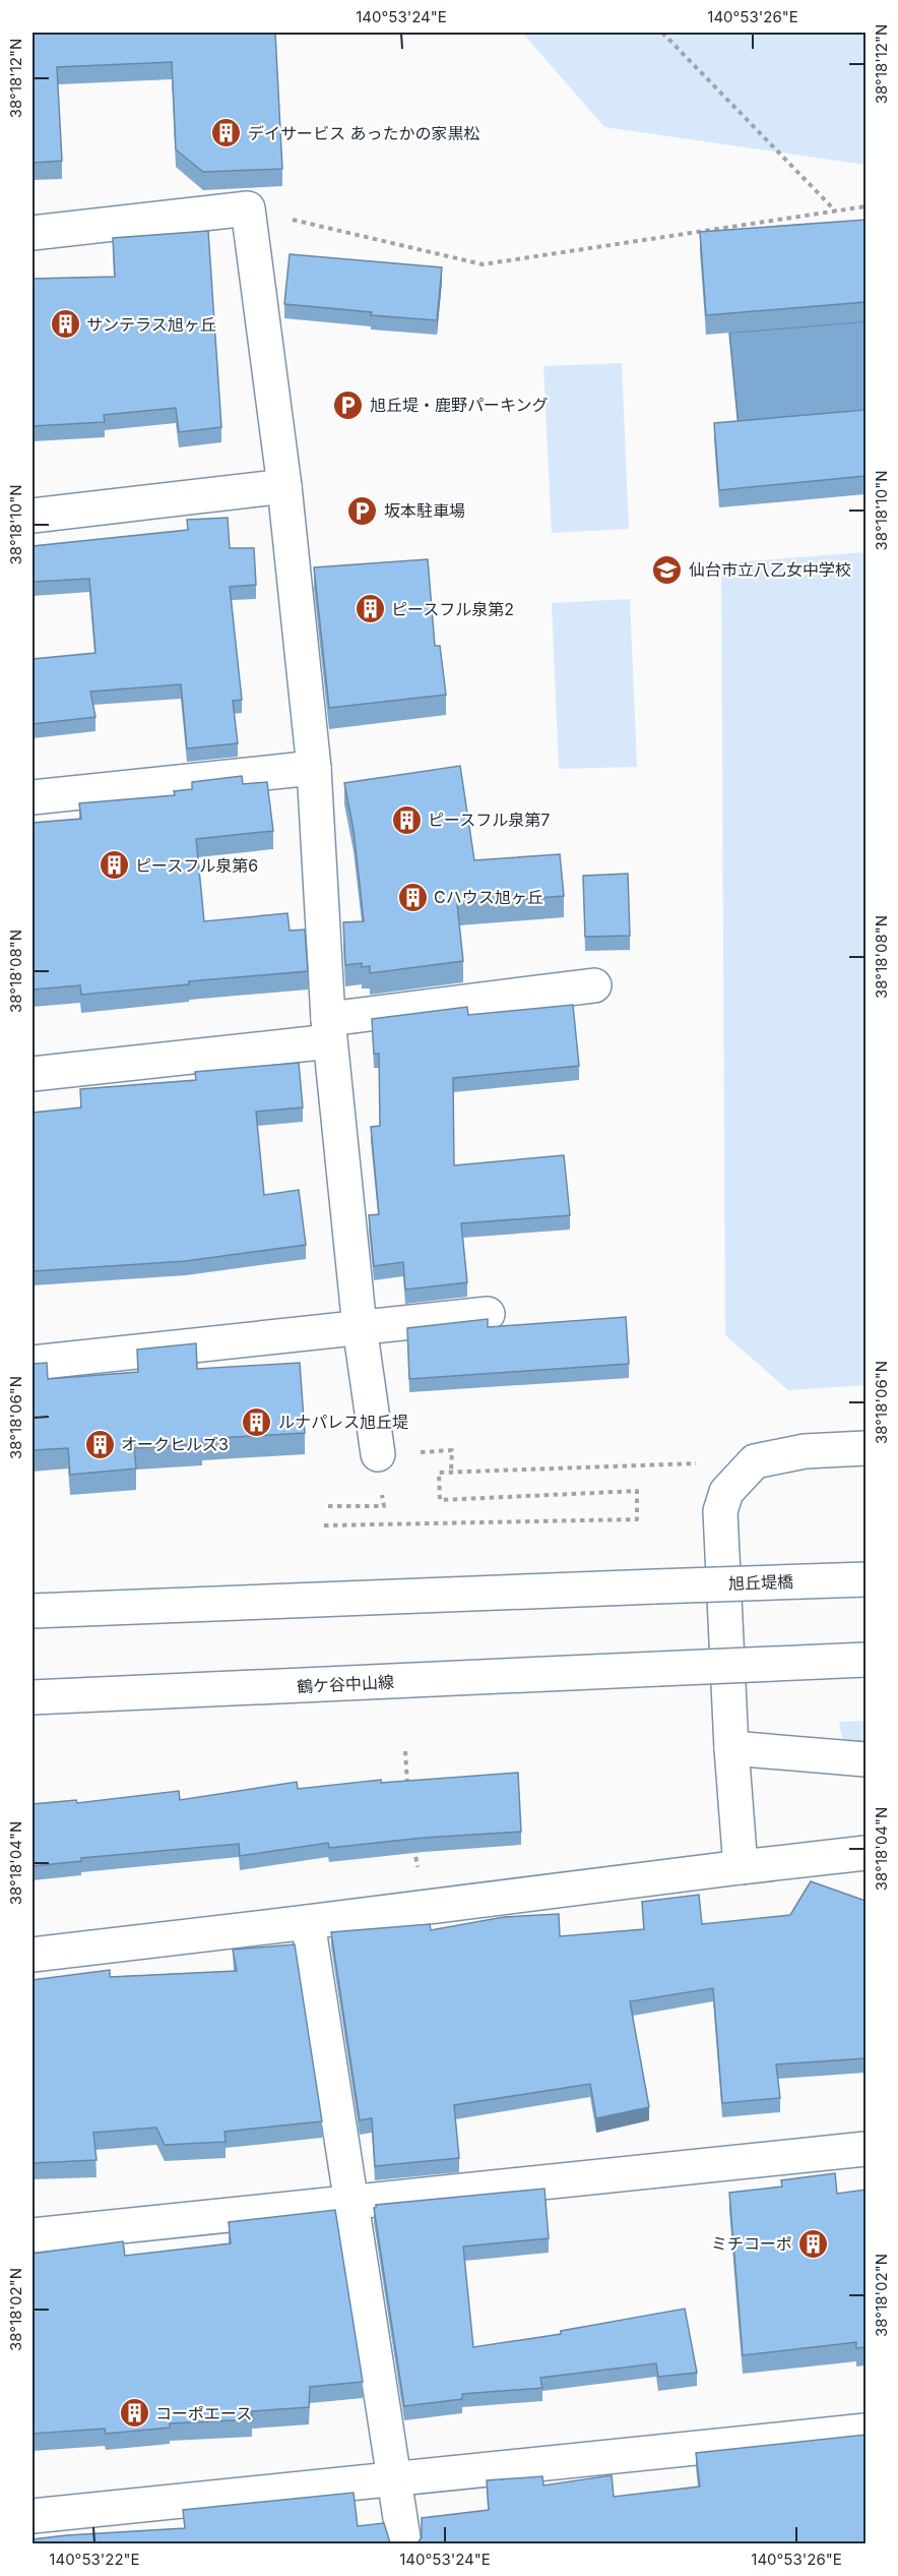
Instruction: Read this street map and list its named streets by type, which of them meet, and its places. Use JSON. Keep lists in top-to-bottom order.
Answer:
{
  "streets": {
    "street": ["旭丘堤橋", "鶴ケ谷中山線"]
  },
  "places": {
    "building": [
      "デイサービス あったかの家黒松",
      "サンテラス旭ヶ丘",
      "ピースフル泉第2",
      "ピースフル泉第7",
      "ピースフル泉第6",
      "Cハウス旭ヶ丘",
      "ルナパレス旭丘堤",
      "オークヒルズ3",
      "ミチコーポ",
      "コーポエース"
    ],
    "parking": ["旭丘堤・鹿野パーキング", "坂本駐車場"],
    "school or university": ["仙台市立八乙女中学校"]
  },
  "coordinates": [
    "140°53'24\"E",
    "140°53'26\"E",
    "38°18'12\"N",
    "38°18'10\"N",
    "38°18'08\"N",
    "38°18'06\"N",
    "38°18'04\"N",
    "38°18'02\"N",
    "140°53'22\"E"
  ]
}
